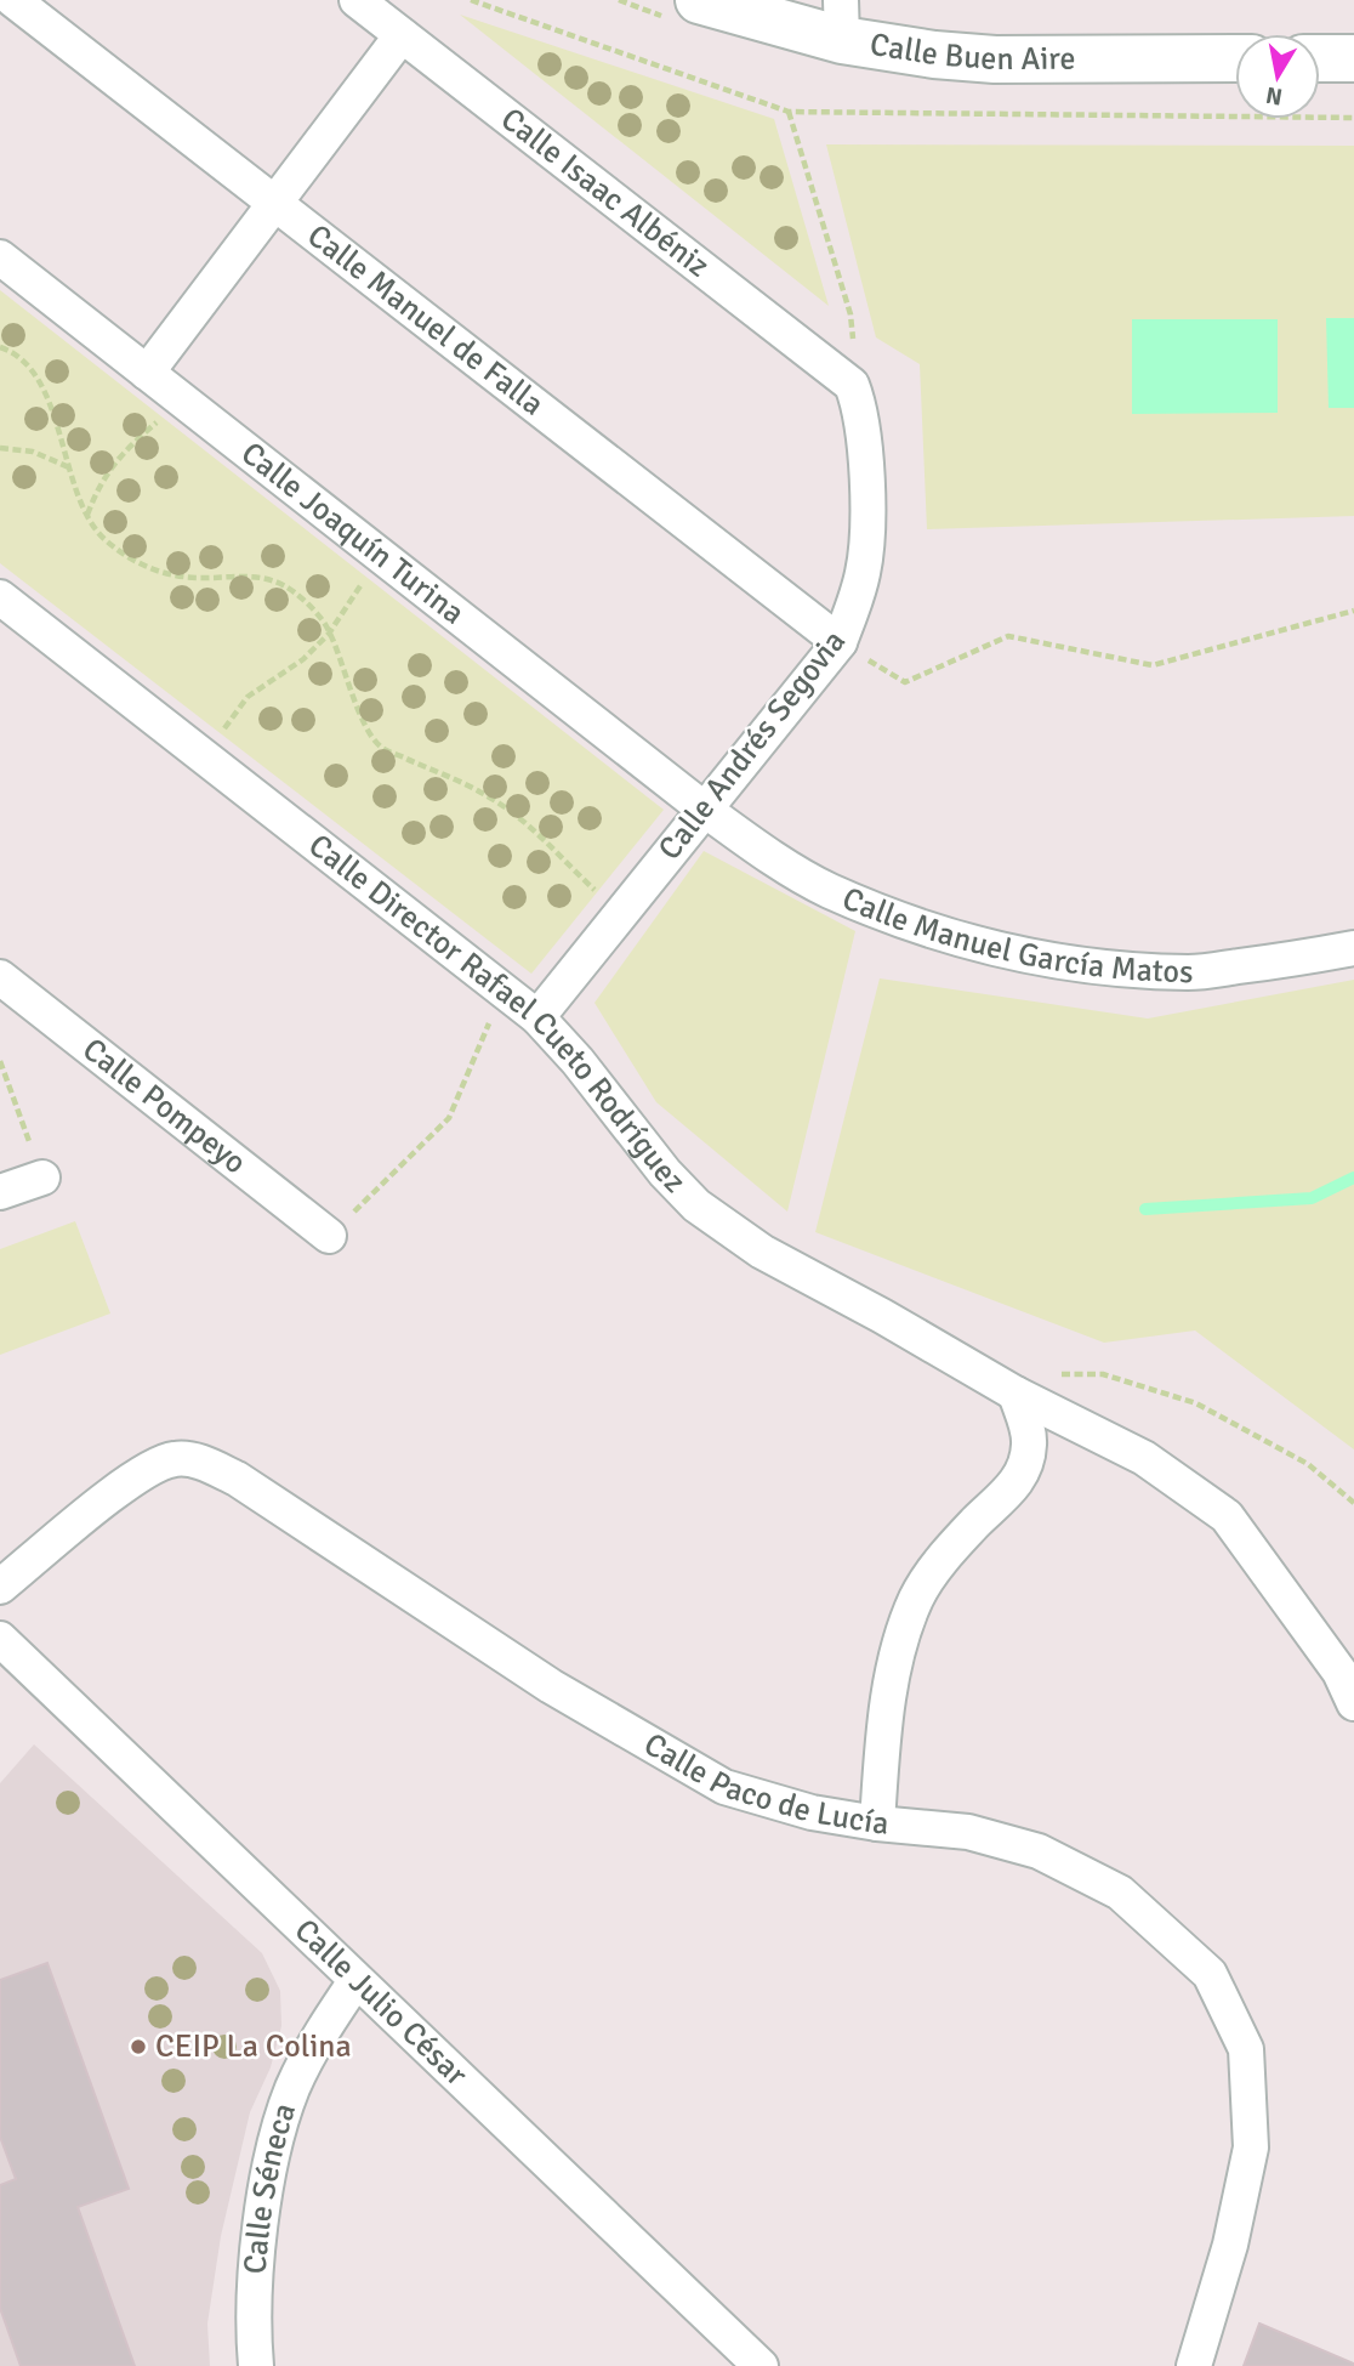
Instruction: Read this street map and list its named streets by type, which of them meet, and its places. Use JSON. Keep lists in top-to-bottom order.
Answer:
{
  "streets": {
    "main road": ["Calle Buen Aire"],
    "street": [
      "Calle Isaac Albéniz",
      "Calle Manuel de Falla",
      "Calle Joaquín Turina",
      "Calle Andrés Segovia",
      "Calle Manuel García Matos",
      "Calle Director Rafael Cueto Rodríguez",
      "Calle Pompeyo",
      "Calle Paco de Lucía",
      "Calle Julio César",
      "Calle Séneca"
    ]
  },
  "crossings": [
    ["Calle Isaac Albéniz", "Calle Andrés Segovia"],
    ["Calle Manuel de Falla", "Calle Andrés Segovia"],
    ["Calle Joaquín Turina", "Calle Andrés Segovia"],
    ["Calle Joaquín Turina", "Calle Manuel García Matos"],
    ["Calle Andrés Segovia", "Calle Manuel García Matos"],
    ["Calle Andrés Segovia", "Calle Director Rafael Cueto Rodríguez"],
    ["Calle Julio César", "Calle Séneca"]
  ],
  "places": ["CEIP La Colina"],
  "north": "bottom"
}
